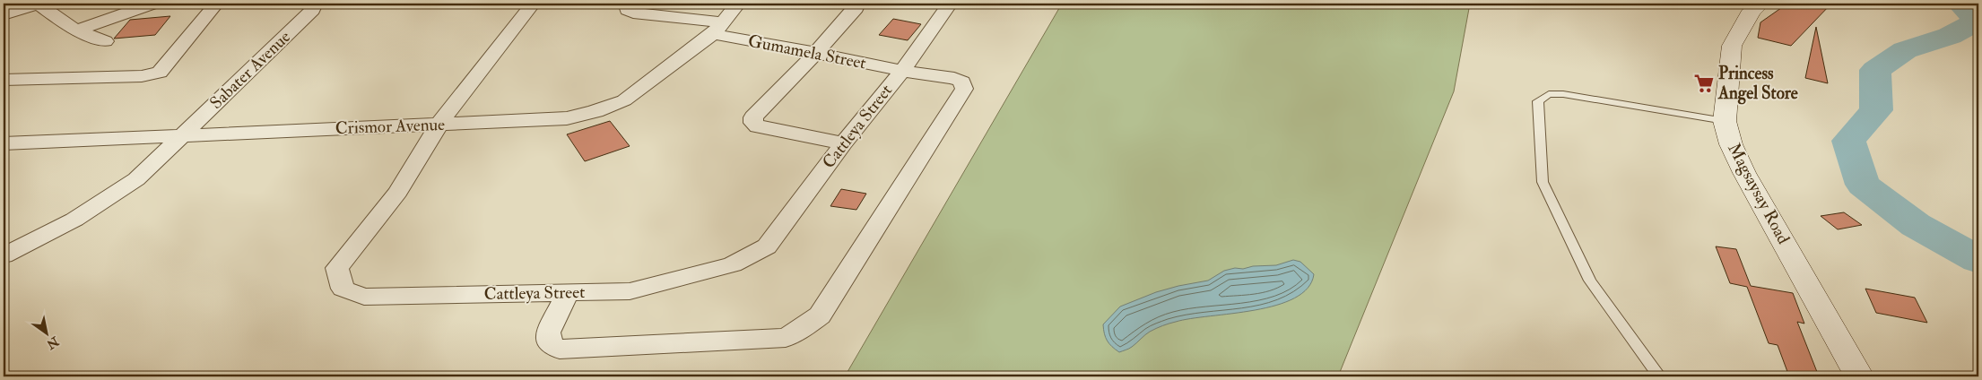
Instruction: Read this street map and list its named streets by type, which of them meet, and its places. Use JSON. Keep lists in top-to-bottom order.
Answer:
{
  "streets": {
    "main road": ["Magsaysay Road"],
    "street": [
      "Gumamela Street",
      "Sabater Avenue",
      "Crismor Avenue",
      "Cattleya Street"
    ]
  },
  "crossings": [
    ["Gumamela Street", "Crismor Avenue"],
    ["Gumamela Street", "Cattleya Street"],
    ["Sabater Avenue", "Crismor Avenue"],
    ["Crismor Avenue", "Cattleya Street"]
  ],
  "places": {
    "supermarket": ["Princess Angel Store"]
  },
  "north": "bottom right"
}
